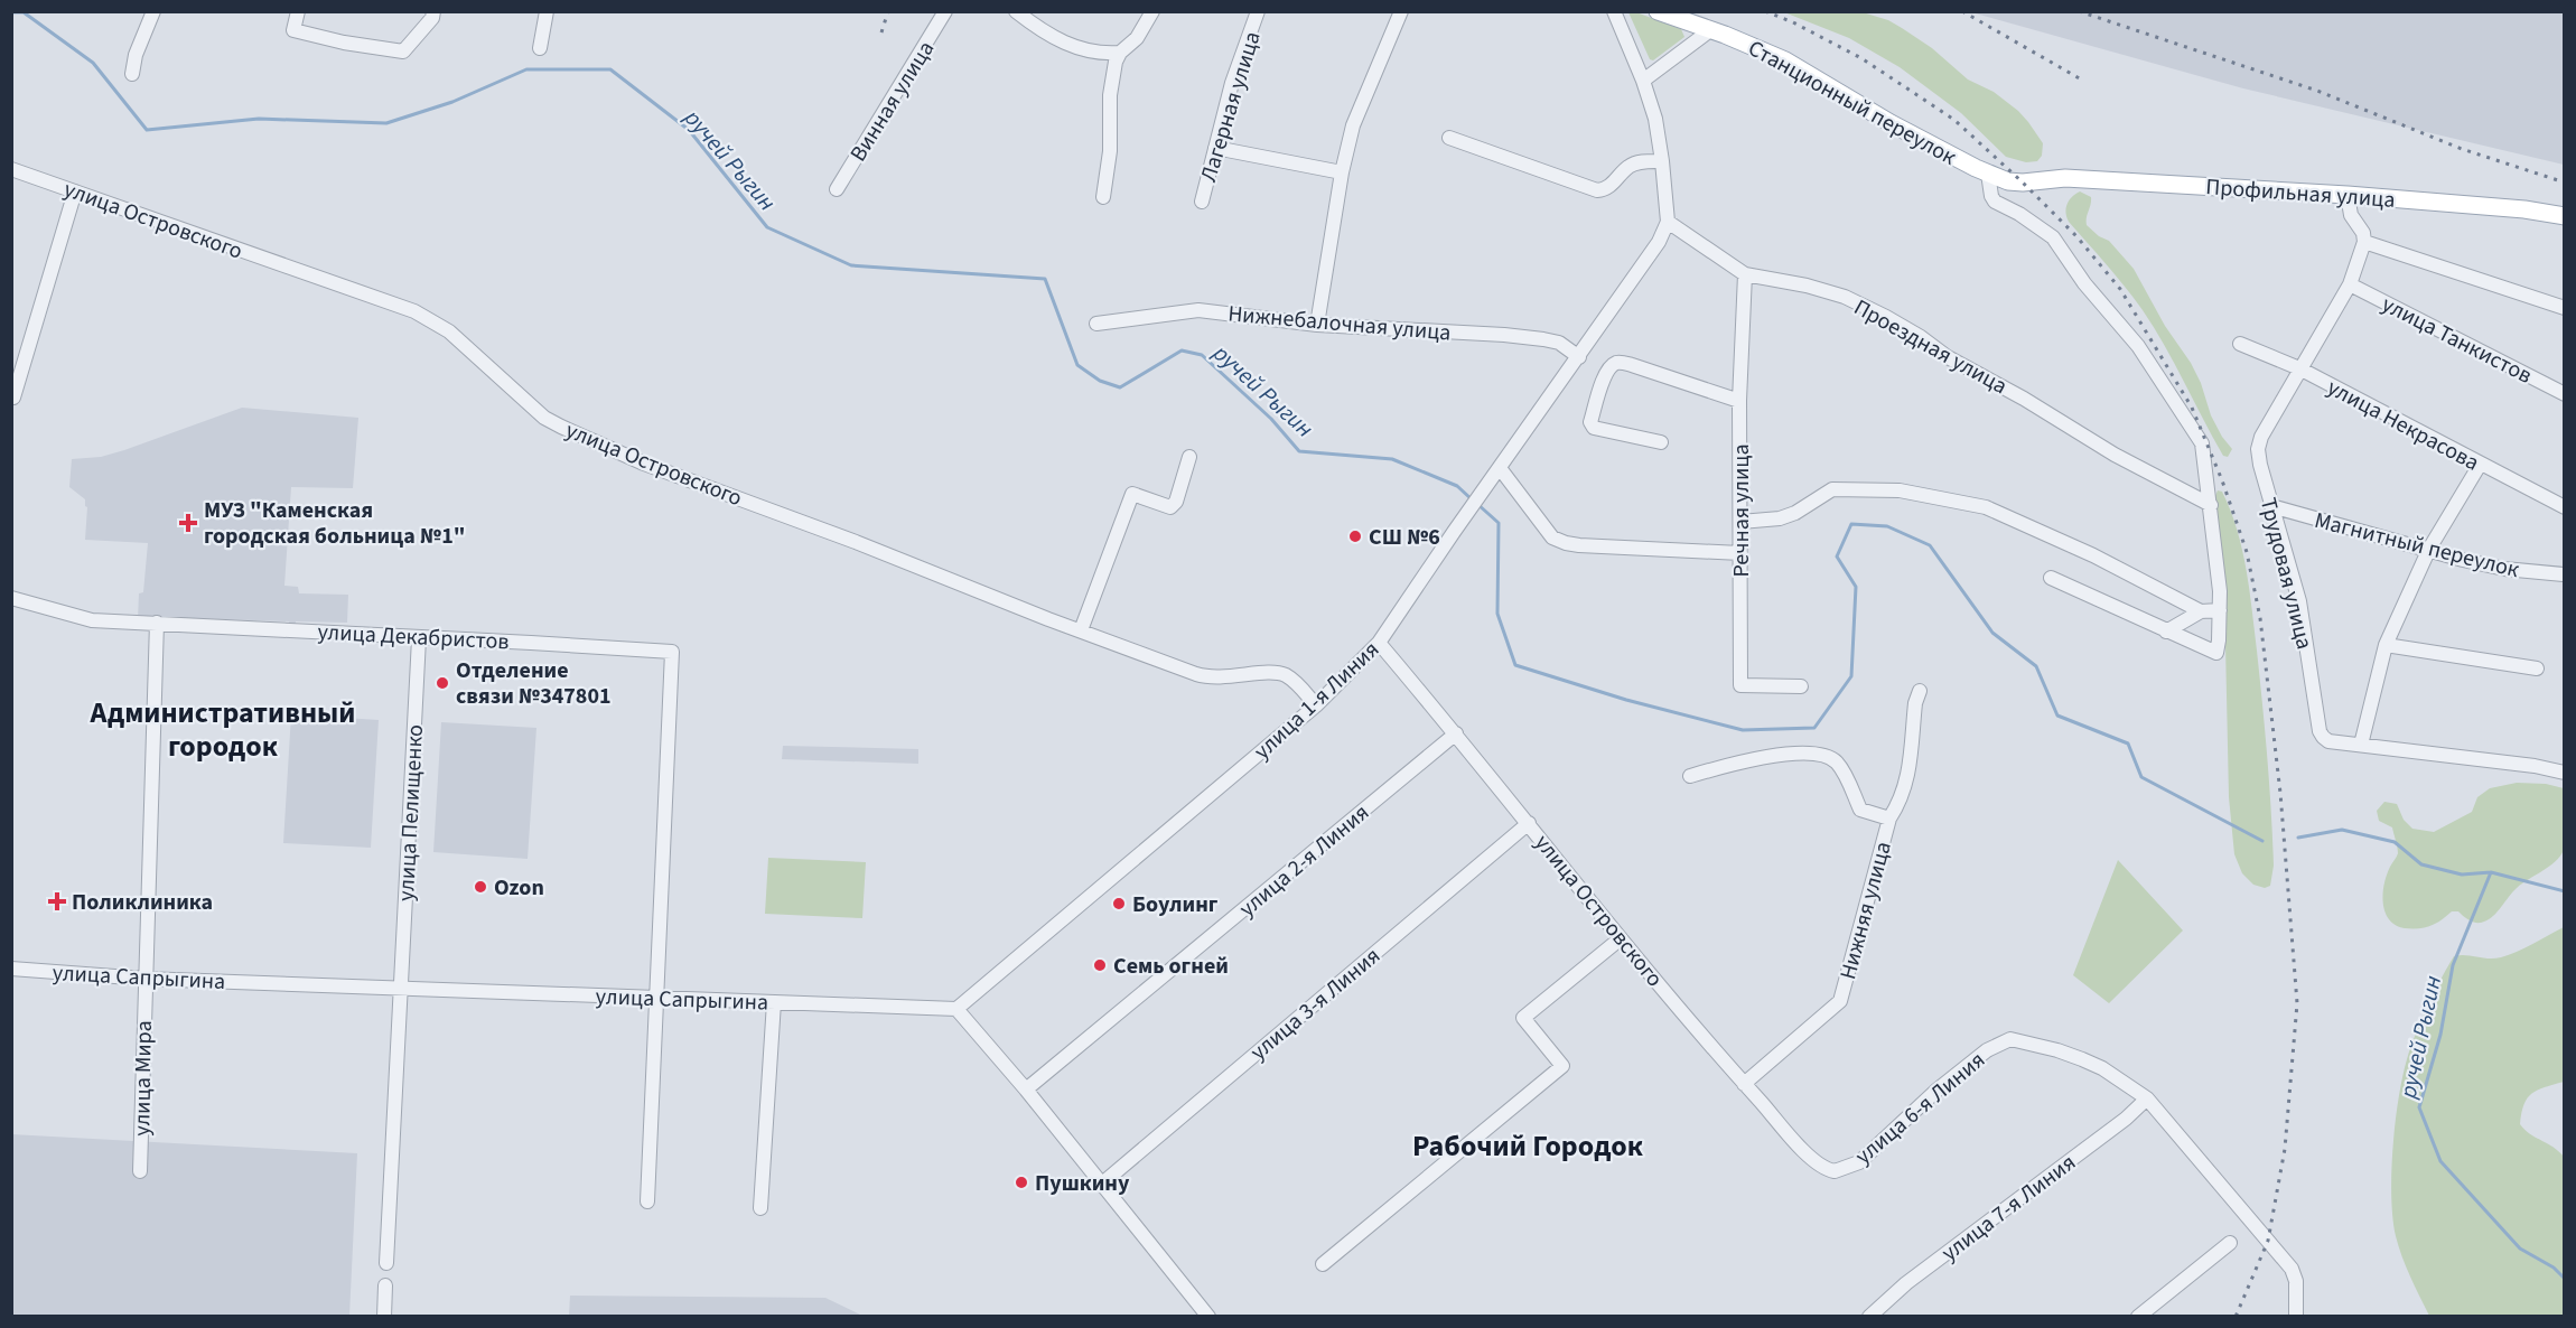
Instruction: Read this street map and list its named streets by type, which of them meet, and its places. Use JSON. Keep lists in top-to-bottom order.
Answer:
{
  "streets": {
    "main road": ["Станционный переулок", "Профильная улица"],
    "street": [
      "Винная улица",
      "Лагерная улица",
      "улица Островского",
      "Нижнебалочная улица",
      "улица Танкистов",
      "Проездная улица",
      "улица Некрасова",
      "Речная улица",
      "Магнитный переулок",
      "Трудовая улица",
      "улица Декабристов",
      "улица 1-я Линия",
      "улица Пелищенко",
      "улица 2-я Линия",
      "Нижняя улица",
      "улица Сапрыгина",
      "улица 3-я Линия",
      "улица Мира",
      "улица 6-я Линия",
      "улица 7-я Линия"
    ]
  },
  "crossings": [
    ["Станционный переулок", "Профильная улица"],
    ["улица Островского", "улица 1-я Линия"],
    ["улица Островского", "улица 2-я Линия"],
    ["улица Островского", "Нижняя улица"],
    ["улица Островского", "улица 3-я Линия"],
    ["улица Островского", "улица 6-я Линия"],
    ["Нижнебалочная улица", "улица 1-я Линия"],
    ["улица Танкистов", "Трудовая улица"],
    ["Проездная улица", "Речная улица"],
    ["Проездная улица", "улица 1-я Линия"],
    ["улица Некрасова", "Трудовая улица"],
    ["Магнитный переулок", "Трудовая улица"],
    ["улица Декабристов", "улица Пелищенко"],
    ["улица Декабристов", "улица Сапрыгина"],
    ["улица Декабристов", "улица Мира"],
    ["улица 1-я Линия", "улица Сапрыгина"],
    ["улица Пелищенко", "улица Сапрыгина"],
    ["улица Сапрыгина", "улица Мира"],
    ["улица 6-я Линия", "улица 7-я Линия"]
  ],
  "districts": ["Административный городок", "Рабочий Городок"],
  "water": ["ручей Рыгин"],
  "places": {
    "health": ["МУЗ \"Каменская городская больница №1\"", "Поликлиника"],
    "other": [
      "СШ №6",
      "Отделение связи №347801",
      "Ozon",
      "Боулинг",
      "Семь огней",
      "Пушкину"
    ]
  }
}
